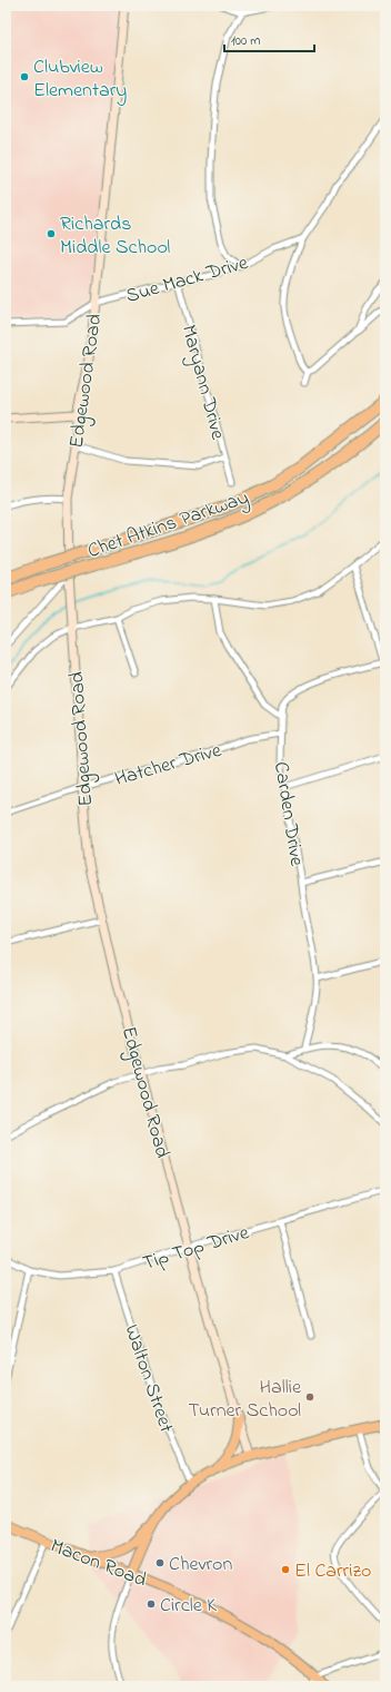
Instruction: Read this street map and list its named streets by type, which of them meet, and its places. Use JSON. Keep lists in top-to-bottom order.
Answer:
{
  "streets": {
    "highway": ["Chet Atkins Parkway"],
    "main road": ["Macon Road"],
    "street": [
      "Sue Mack Drive",
      "Edgewood Road",
      "Maryann Drive",
      "Hatcher Drive",
      "Carden Drive",
      "Tip Top Drive",
      "Walton Street"
    ]
  },
  "crossings": [
    ["Sue Mack Drive", "Edgewood Road"],
    ["Sue Mack Drive", "Maryann Drive"],
    ["Edgewood Road", "Hatcher Drive"],
    ["Edgewood Road", "Tip Top Drive"],
    ["Hatcher Drive", "Carden Drive"],
    ["Tip Top Drive", "Walton Street"]
  ],
  "places": [
    "Clubview Elementary",
    "Richards Middle School",
    "Hallie Turner School",
    "Chevron",
    "El Carrizo",
    "Circle K"
  ],
  "scale_bar": "100 m"
}
